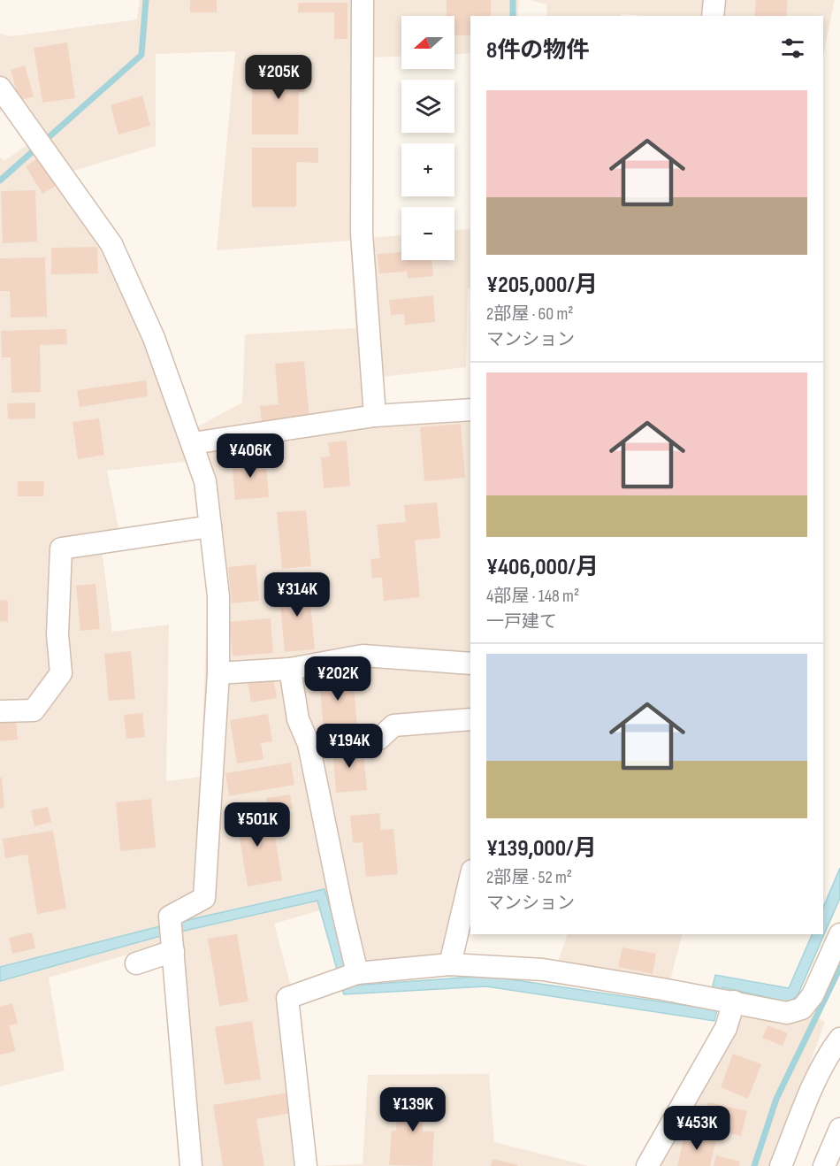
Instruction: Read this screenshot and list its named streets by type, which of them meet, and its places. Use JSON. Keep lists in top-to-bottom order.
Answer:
{
  "north": "left",
  "page": {
    "map_buttons": ["+", "−"],
    "heading": "8件の物件",
    "price": [
      "¥205K",
      "¥406K",
      "¥314K",
      "¥202K",
      "¥194K",
      "¥501K",
      "¥139K",
      "¥453K"
    ],
    "list": [
      {
        "name": "¥205,000/月",
        "note": "2部屋 · 60 m² · マンション"
      },
      {
        "name": "¥406,000/月",
        "note": "4部屋 · 148 m² · 一戸建て"
      },
      {
        "name": "¥139,000/月",
        "note": "2部屋 · 52 m² · マンション"
      }
    ]
  }
}
